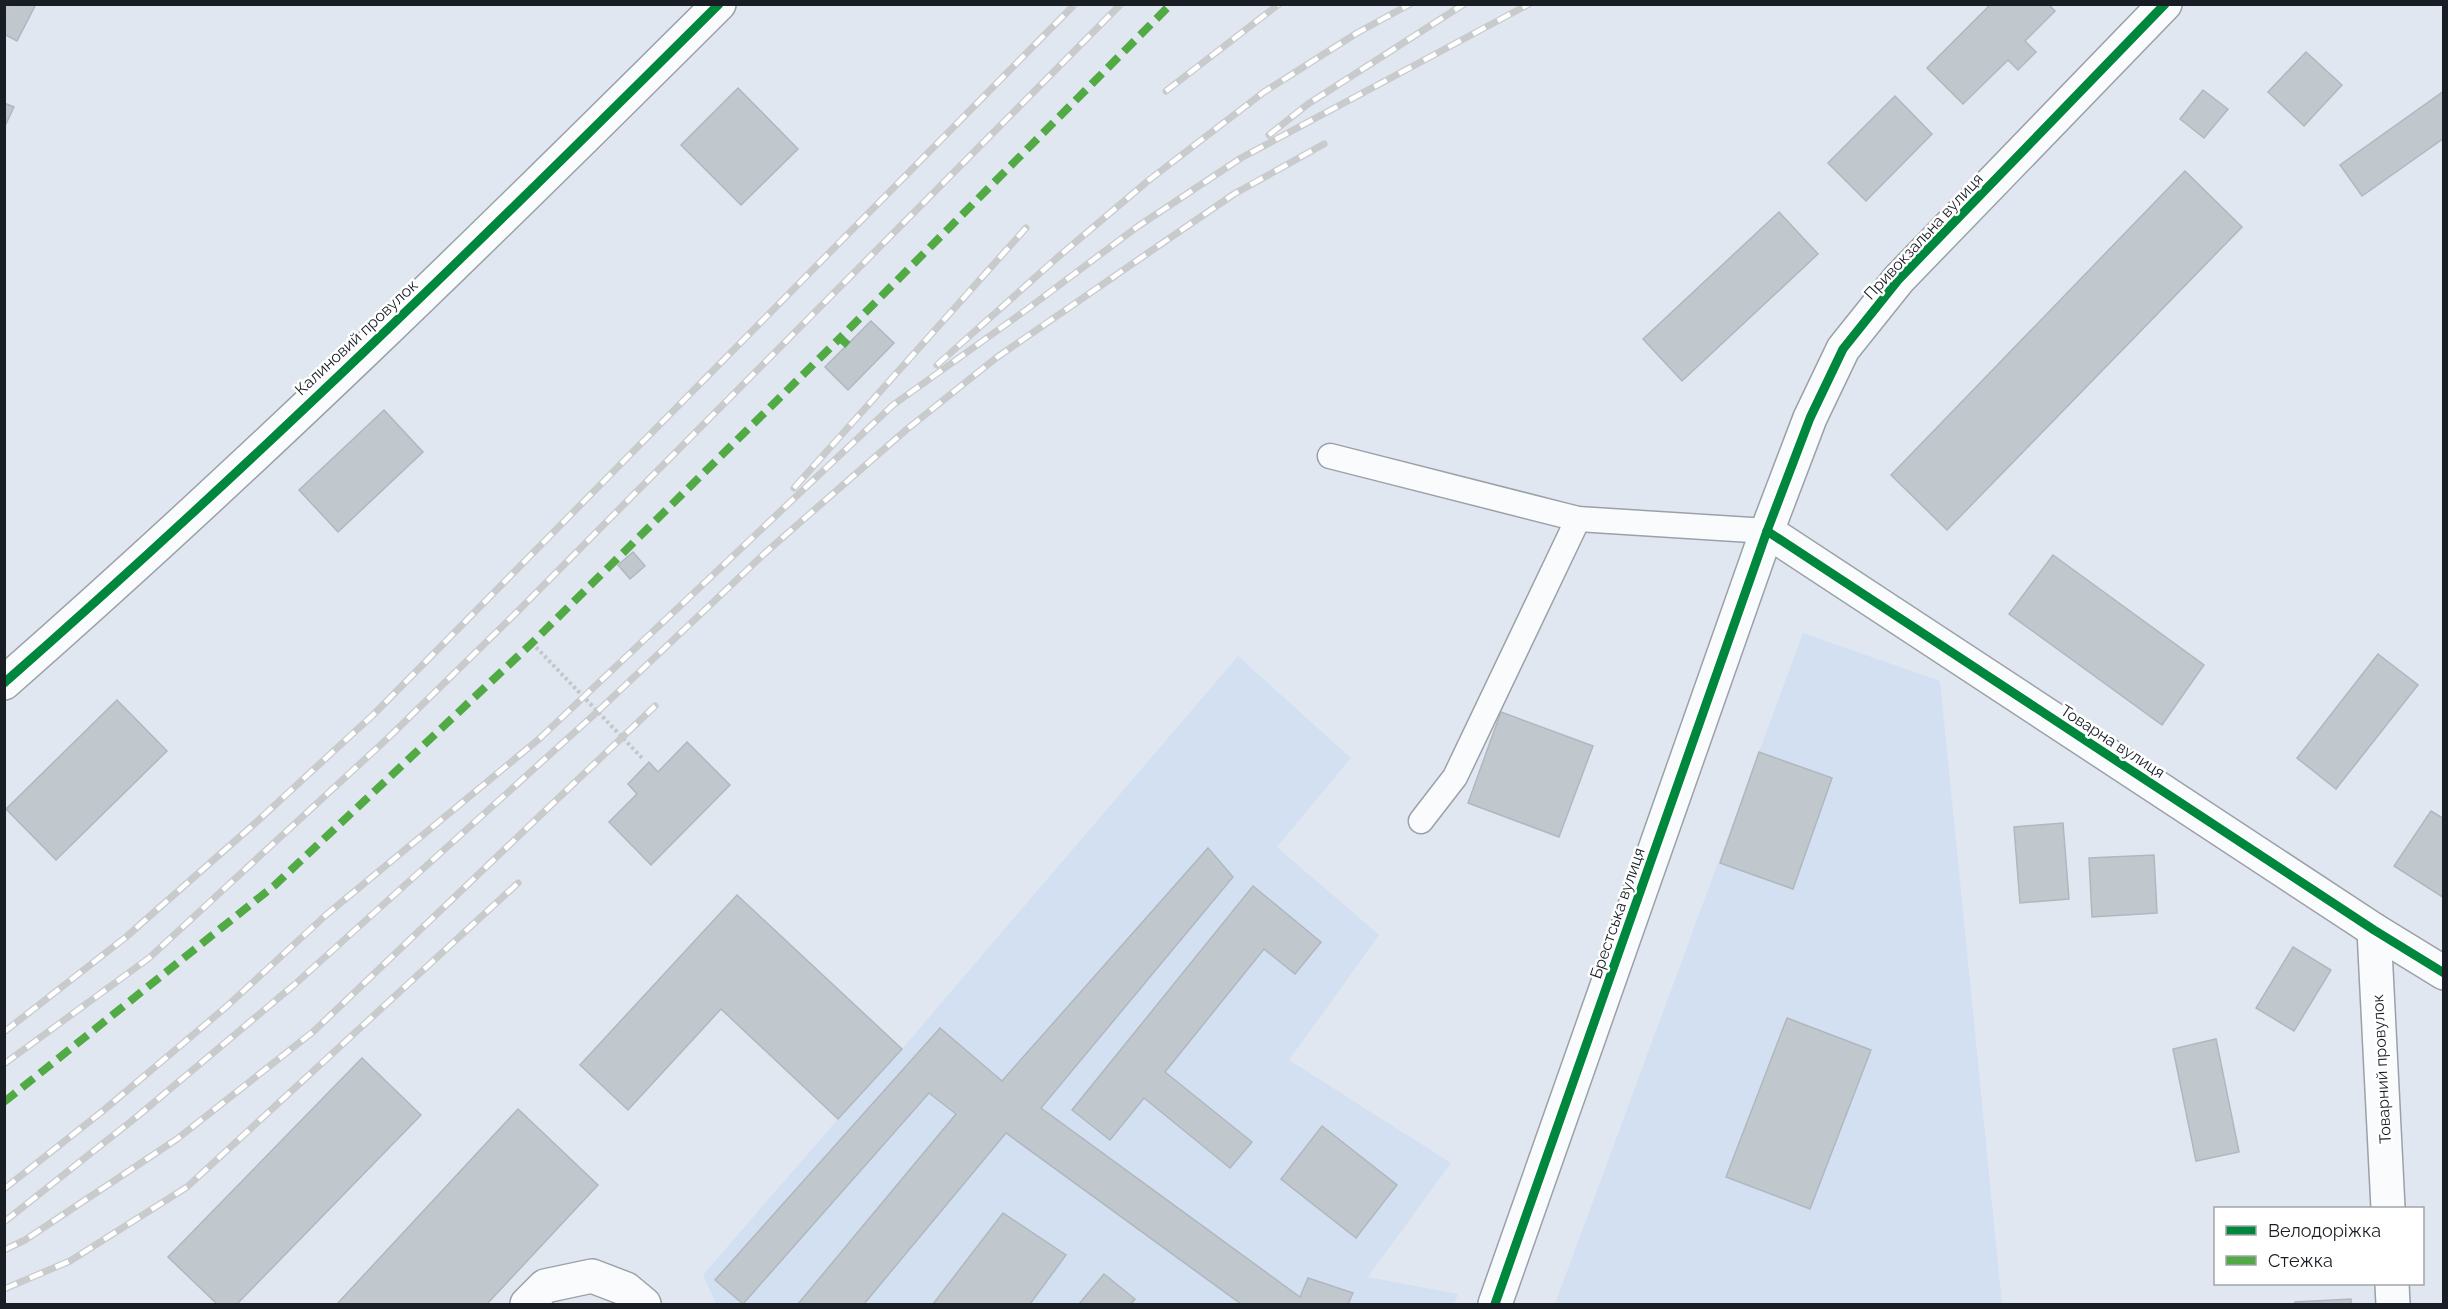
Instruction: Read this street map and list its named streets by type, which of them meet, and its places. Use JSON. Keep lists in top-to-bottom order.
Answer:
{
  "streets": {
    "street": [
      "Привокзальна вулиця",
      "Калиновий провулок",
      "Товарна вулиця",
      "Брестська вулиця",
      "Товарний провулок"
    ]
  },
  "crossings": [
    ["Привокзальна вулиця", "Товарна вулиця"],
    ["Привокзальна вулиця", "Брестська вулиця"],
    ["Товарна вулиця", "Брестська вулиця"],
    ["Товарна вулиця", "Товарний провулок"]
  ],
  "legend": ["Велодоріжка", "Стежка"]
}
